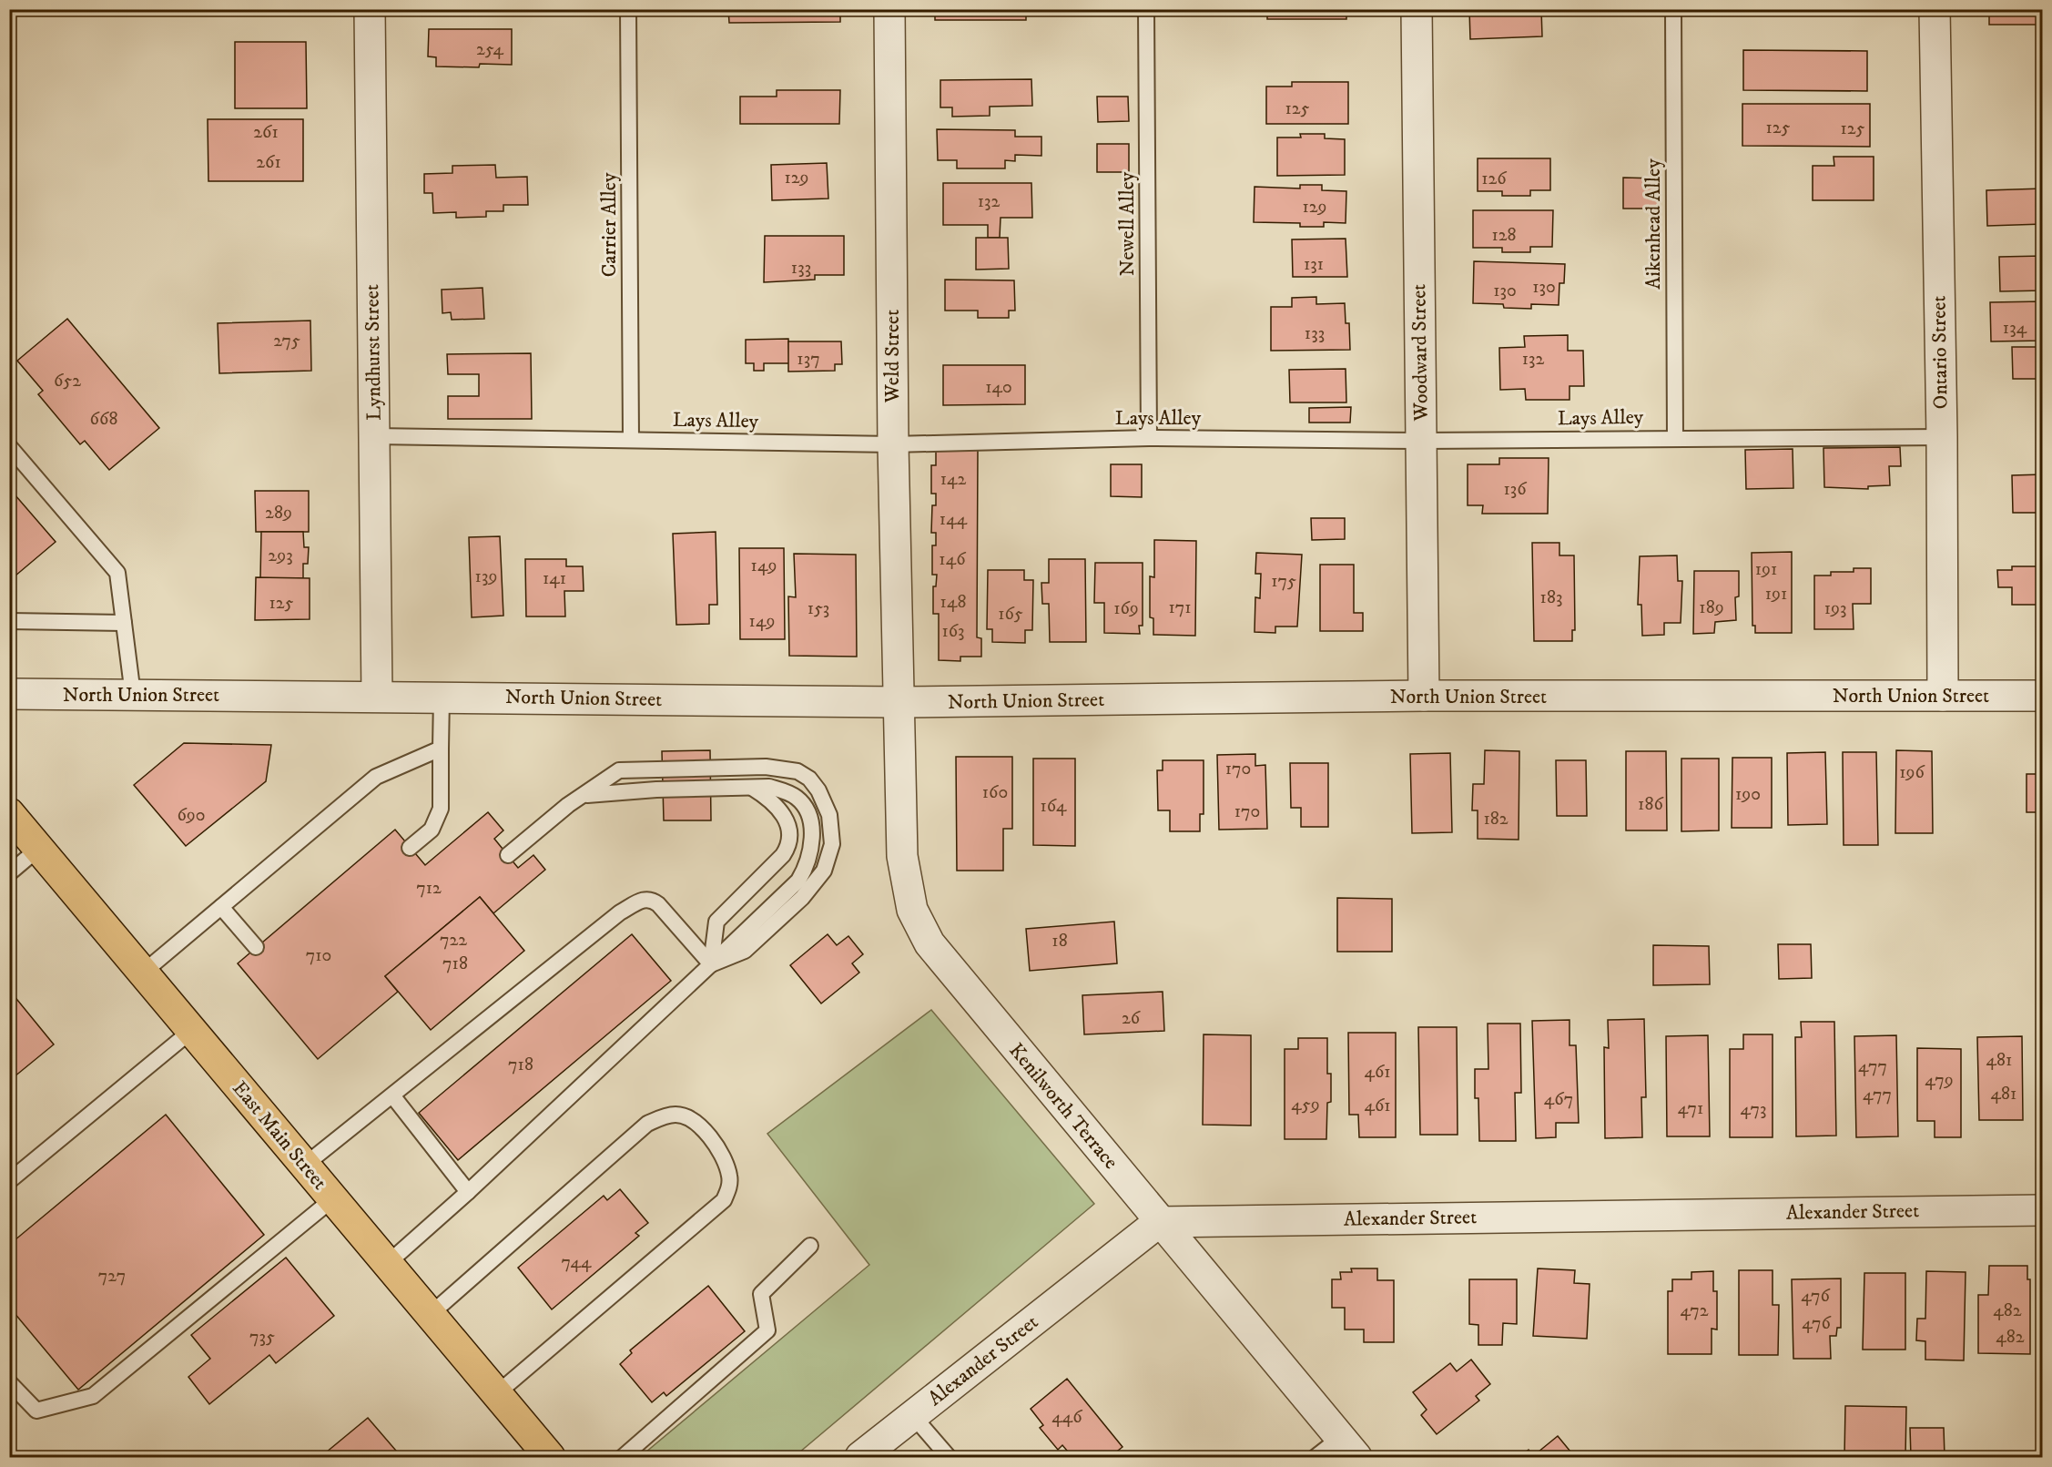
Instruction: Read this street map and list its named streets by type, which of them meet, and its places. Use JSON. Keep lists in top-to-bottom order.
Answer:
{
  "streets": {
    "main road": ["East Main Street"],
    "street": [
      "Lyndhurst Street",
      "Woodward Street",
      "Ontario Street",
      "Weld Street",
      "North Union Street",
      "Kenilworth Terrace",
      "Alexander Street"
    ],
    "lane": [
      "Newell Alley",
      "Aikenhead Alley",
      "Carrier Alley",
      "Lays Alley"
    ]
  },
  "crossings": [
    ["Newell Alley", "Lays Alley"],
    ["Aikenhead Alley", "Lays Alley"],
    ["Carrier Alley", "Lays Alley"],
    ["Lyndhurst Street", "Lays Alley"],
    ["Lyndhurst Street", "North Union Street"],
    ["Woodward Street", "Lays Alley"],
    ["Woodward Street", "North Union Street"],
    ["Ontario Street", "Lays Alley"],
    ["Ontario Street", "North Union Street"],
    ["Weld Street", "Lays Alley"],
    ["Weld Street", "North Union Street"],
    ["Weld Street", "Kenilworth Terrace"],
    ["North Union Street", "Kenilworth Terrace"],
    ["Kenilworth Terrace", "Alexander Street"]
  ],
  "house_numbers": [
    "254",
    "125",
    "125",
    "125",
    "261",
    "261",
    "129",
    "126",
    "132",
    "129",
    "128",
    "131",
    "133",
    "130",
    "130",
    "134",
    "133",
    "275",
    "137",
    "132",
    "652",
    "140",
    "668",
    "142",
    "136",
    "289",
    "144",
    "293",
    "146",
    "149",
    "191",
    "139",
    "141",
    "175",
    "191",
    "183",
    "148",
    "125",
    "171",
    "189",
    "153",
    "169",
    "193",
    "165",
    "149",
    "163",
    "170",
    "196",
    "160",
    "190",
    "186",
    "164",
    "170",
    "690",
    "182",
    "712",
    "722",
    "18",
    "710",
    "718",
    "26",
    "481",
    "718",
    "477",
    "461",
    "479",
    "481",
    "477",
    "467",
    "459",
    "461",
    "471",
    "473",
    "744",
    "727",
    "476",
    "472",
    "482",
    "476",
    "735",
    "482",
    "446"
  ]
}
